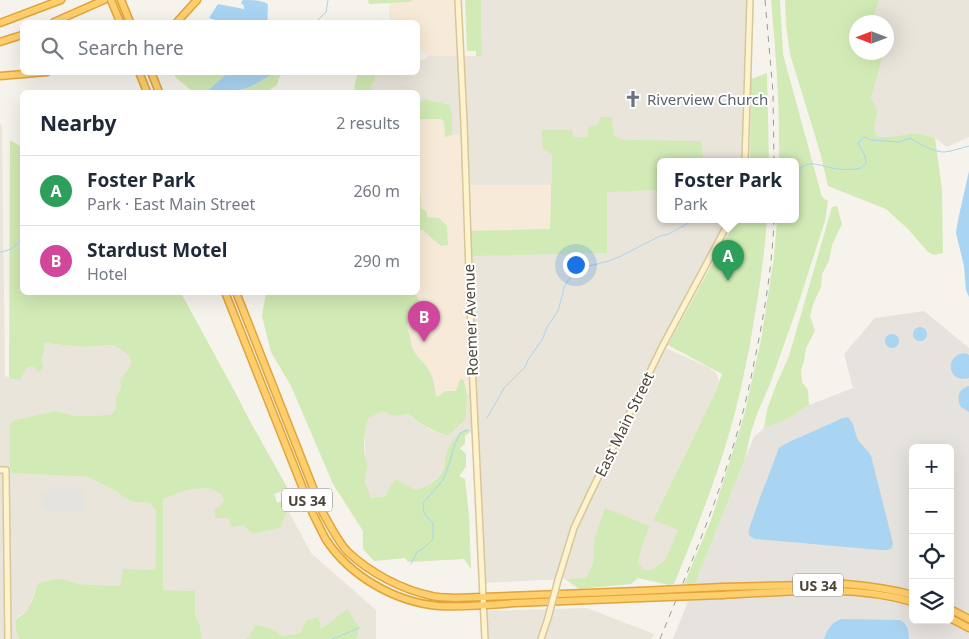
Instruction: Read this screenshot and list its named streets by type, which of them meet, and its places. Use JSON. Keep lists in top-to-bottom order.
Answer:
{
  "streets": {
    "highway": ["US 34"],
    "street": ["Roemer Avenue", "East Main Street"]
  },
  "crossings": [
    ["Roemer Avenue", "US 34"]
  ],
  "places": {
    "church": ["Riverview Church"]
  },
  "north": "left",
  "page": {
    "search": "Search here",
    "heading": ["Nearby", "2 results"],
    "list": [
      {
        "mark": "A",
        "name": "Foster Park",
        "note": "Park · East Main Street",
        "value": "260 m"
      },
      {
        "mark": "B",
        "name": "Stardust Motel",
        "note": "Hotel",
        "value": "290 m"
      }
    ],
    "popup": ["Foster Park", "Park"],
    "pins": ["A", "B"],
    "map_buttons": ["+", "−"]
  }
}
